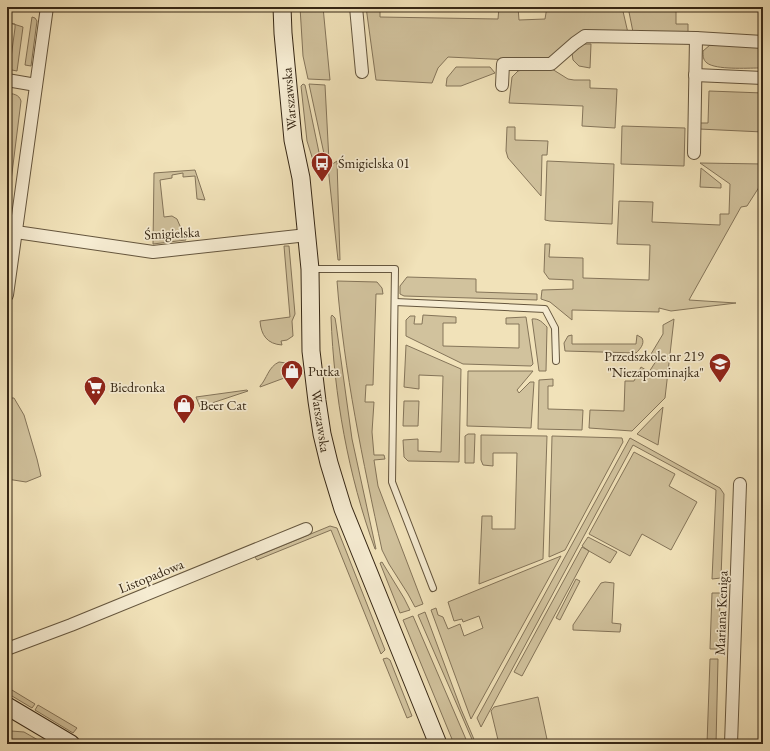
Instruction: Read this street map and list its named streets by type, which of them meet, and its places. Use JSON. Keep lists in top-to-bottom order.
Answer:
{
  "streets": {
    "street": [
      "Warszawska",
      "Śmigielska",
      "Listopadowa",
      "Mariana Keniga"
    ]
  },
  "crossings": [
    ["Warszawska", "Śmigielska"]
  ],
  "places": {
    "bus stop": ["Śmigielska 01"],
    "school or university": ["Przedszkole nr 219 \"Niezapominajka\""],
    "shop": ["Putka", "Beer Cat"],
    "supermarket": ["Biedronka"]
  }
}
